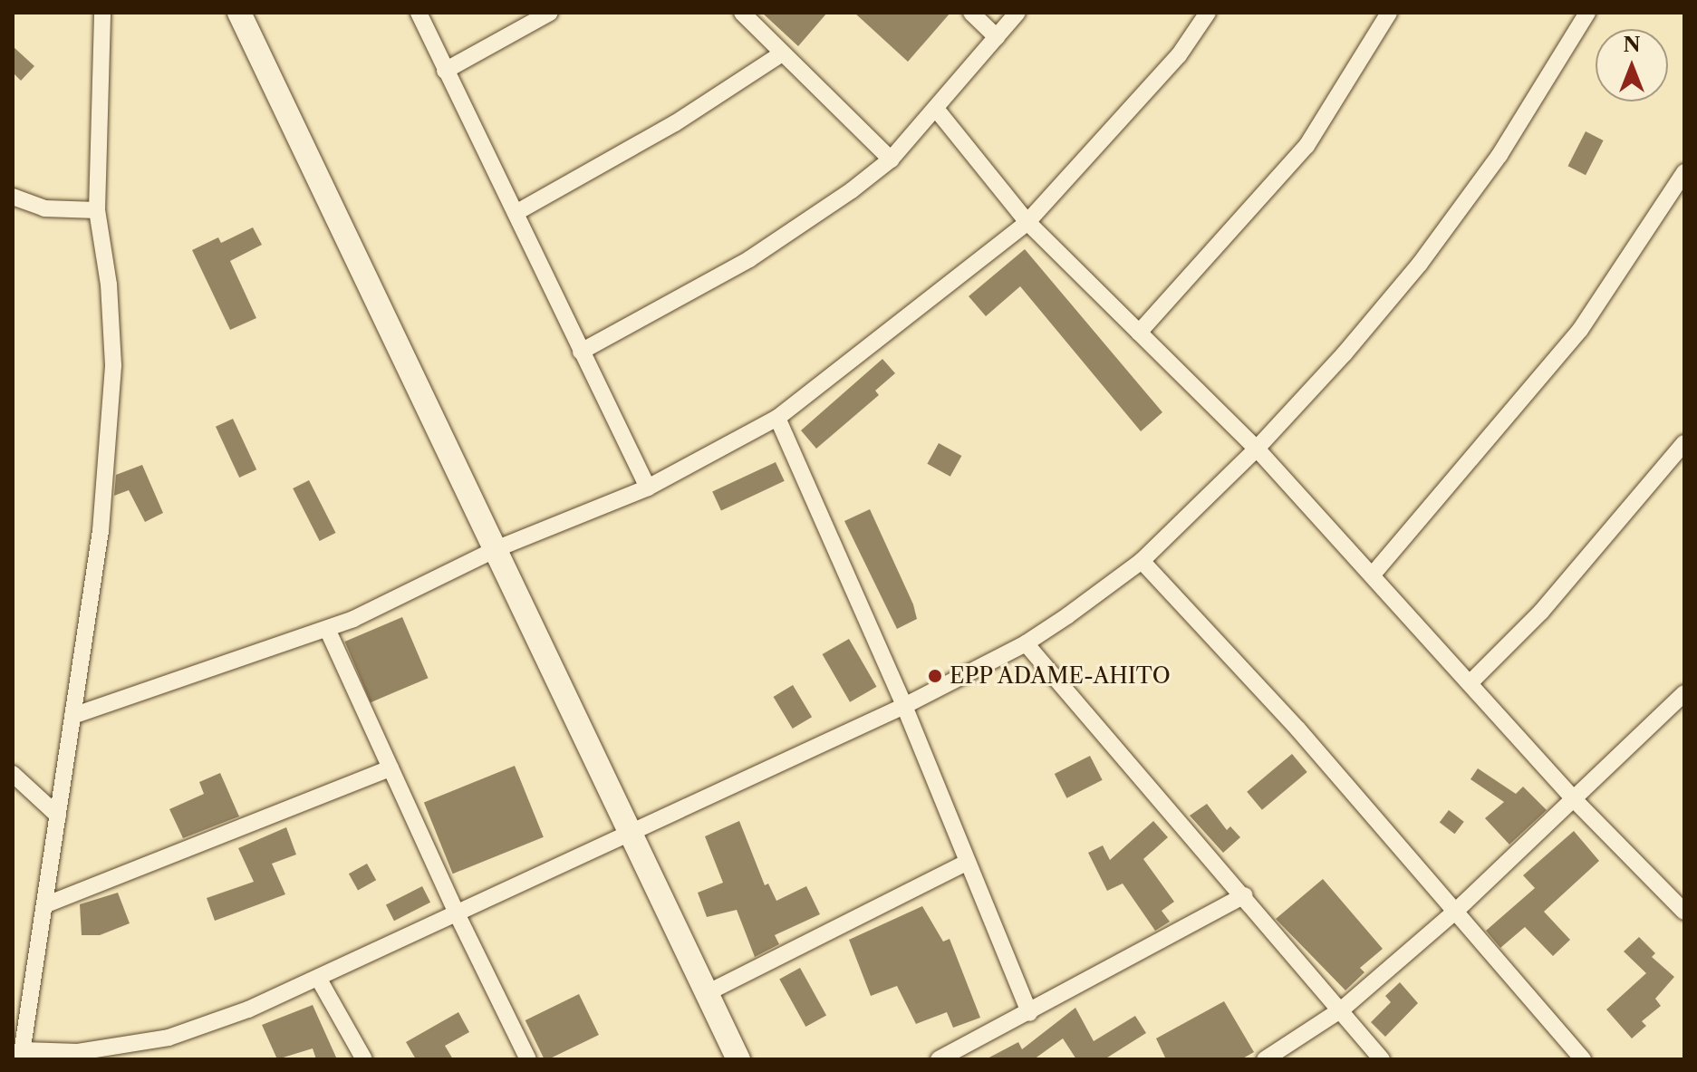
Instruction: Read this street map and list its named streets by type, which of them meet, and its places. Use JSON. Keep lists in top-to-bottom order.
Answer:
{
  "places": ["EPP ADAME-AHITO"],
  "north": "top"
}
